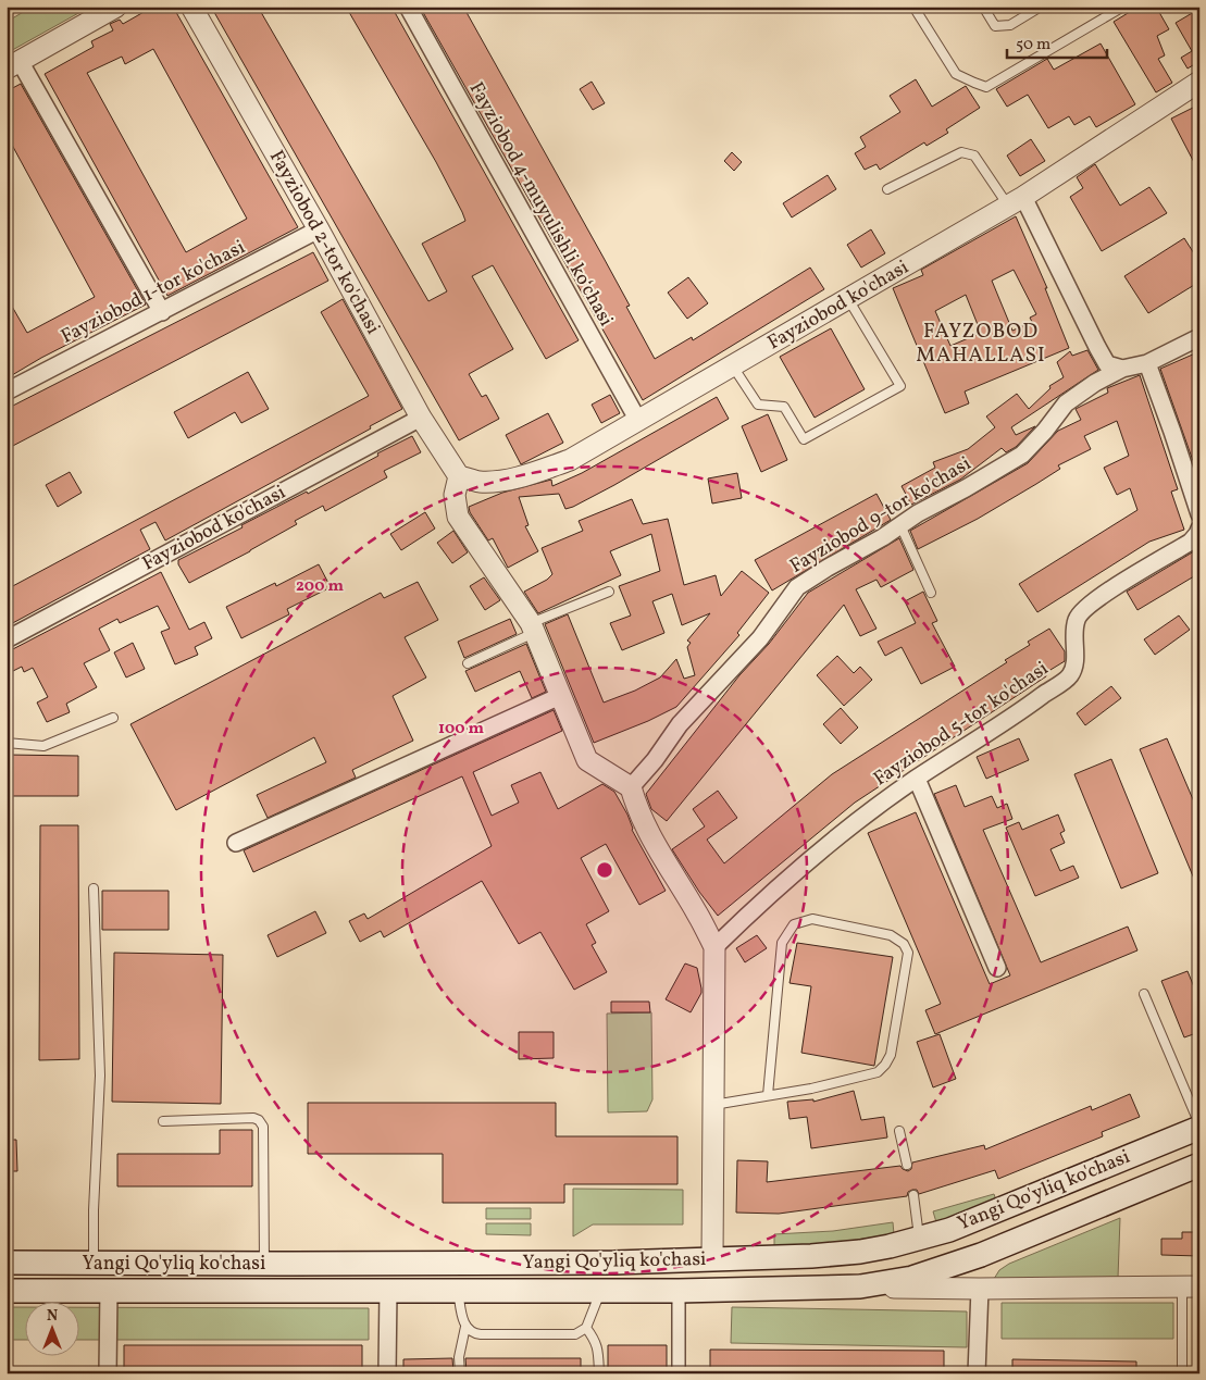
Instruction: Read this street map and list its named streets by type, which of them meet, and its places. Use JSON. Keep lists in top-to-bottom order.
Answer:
{
  "streets": {
    "main road": ["Yangi Qo'yliq ko'chasi"],
    "street": [
      "Fayziobod 4-muyulishli koʻchasi",
      "Fayziobod 2-tor ko'chasi",
      "Fayziobod 1-tor ko'chasi",
      "Fayziobod ko'chasi",
      "Fayziobod 9-tor ko'chasi",
      "Fayziobod 5-tor ko'chasi"
    ]
  },
  "crossings": [
    ["Fayziobod 4-muyulishli koʻchasi", "Fayziobod ko'chasi"],
    ["Fayziobod 2-tor ko'chasi", "Fayziobod 1-tor ko'chasi"],
    ["Fayziobod 2-tor ko'chasi", "Fayziobod ko'chasi"]
  ],
  "districts": ["FAYZOBOD MAHALLASI"],
  "scale_bar": "50 m",
  "north": "top",
  "rings": ["200 m", "100 m"]
}
